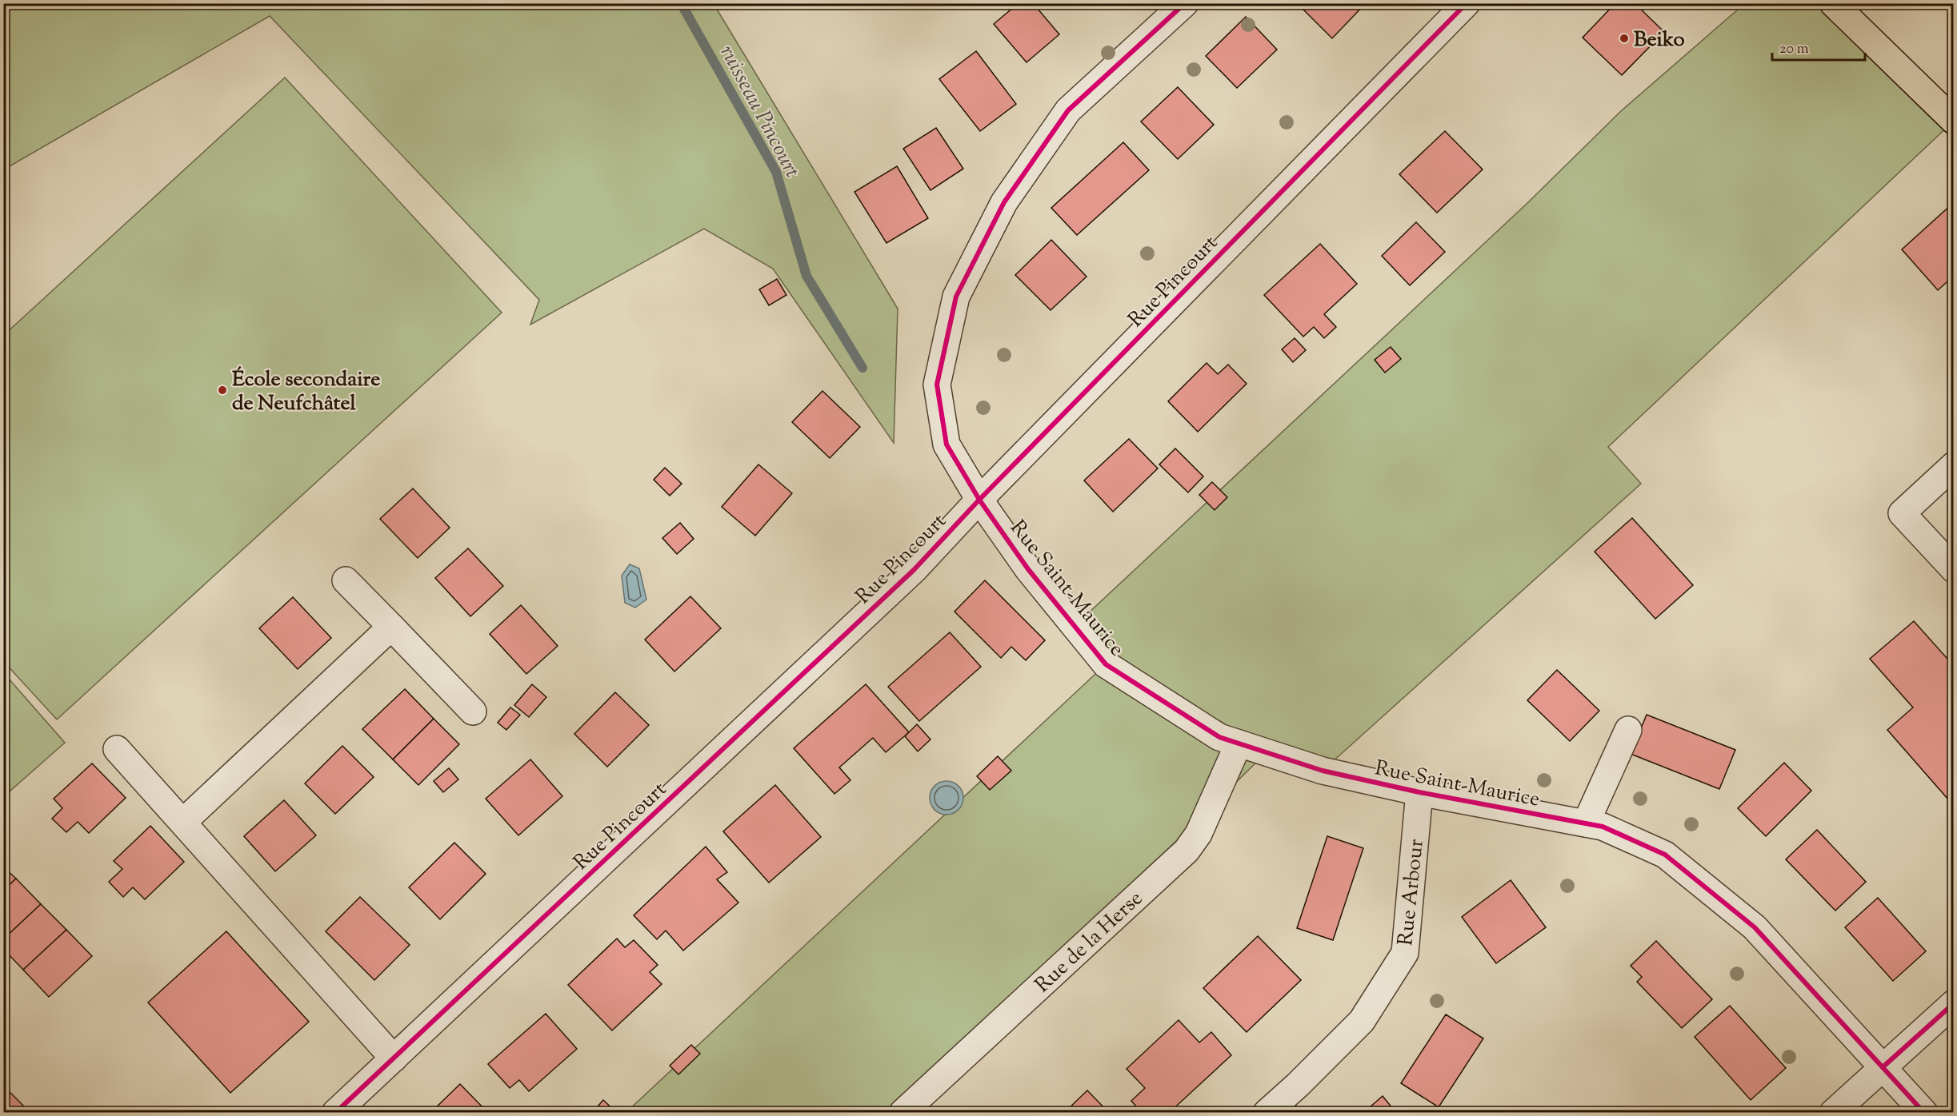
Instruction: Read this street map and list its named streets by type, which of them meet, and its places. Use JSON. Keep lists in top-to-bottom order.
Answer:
{
  "streets": {
    "street": [
      "Rue Pincourt",
      "Rue Saint-Maurice",
      "Rue Arbour",
      "Rue de la Herse"
    ]
  },
  "crossings": [
    ["Rue Pincourt", "Rue Saint-Maurice"],
    ["Rue Saint-Maurice", "Rue Arbour"],
    ["Rue Saint-Maurice", "Rue de la Herse"]
  ],
  "water": ["ruisseau Pincourt"],
  "places": ["Beiko", "École secondaire de Neufchâtel"],
  "scale_bar": "20 m"
}
